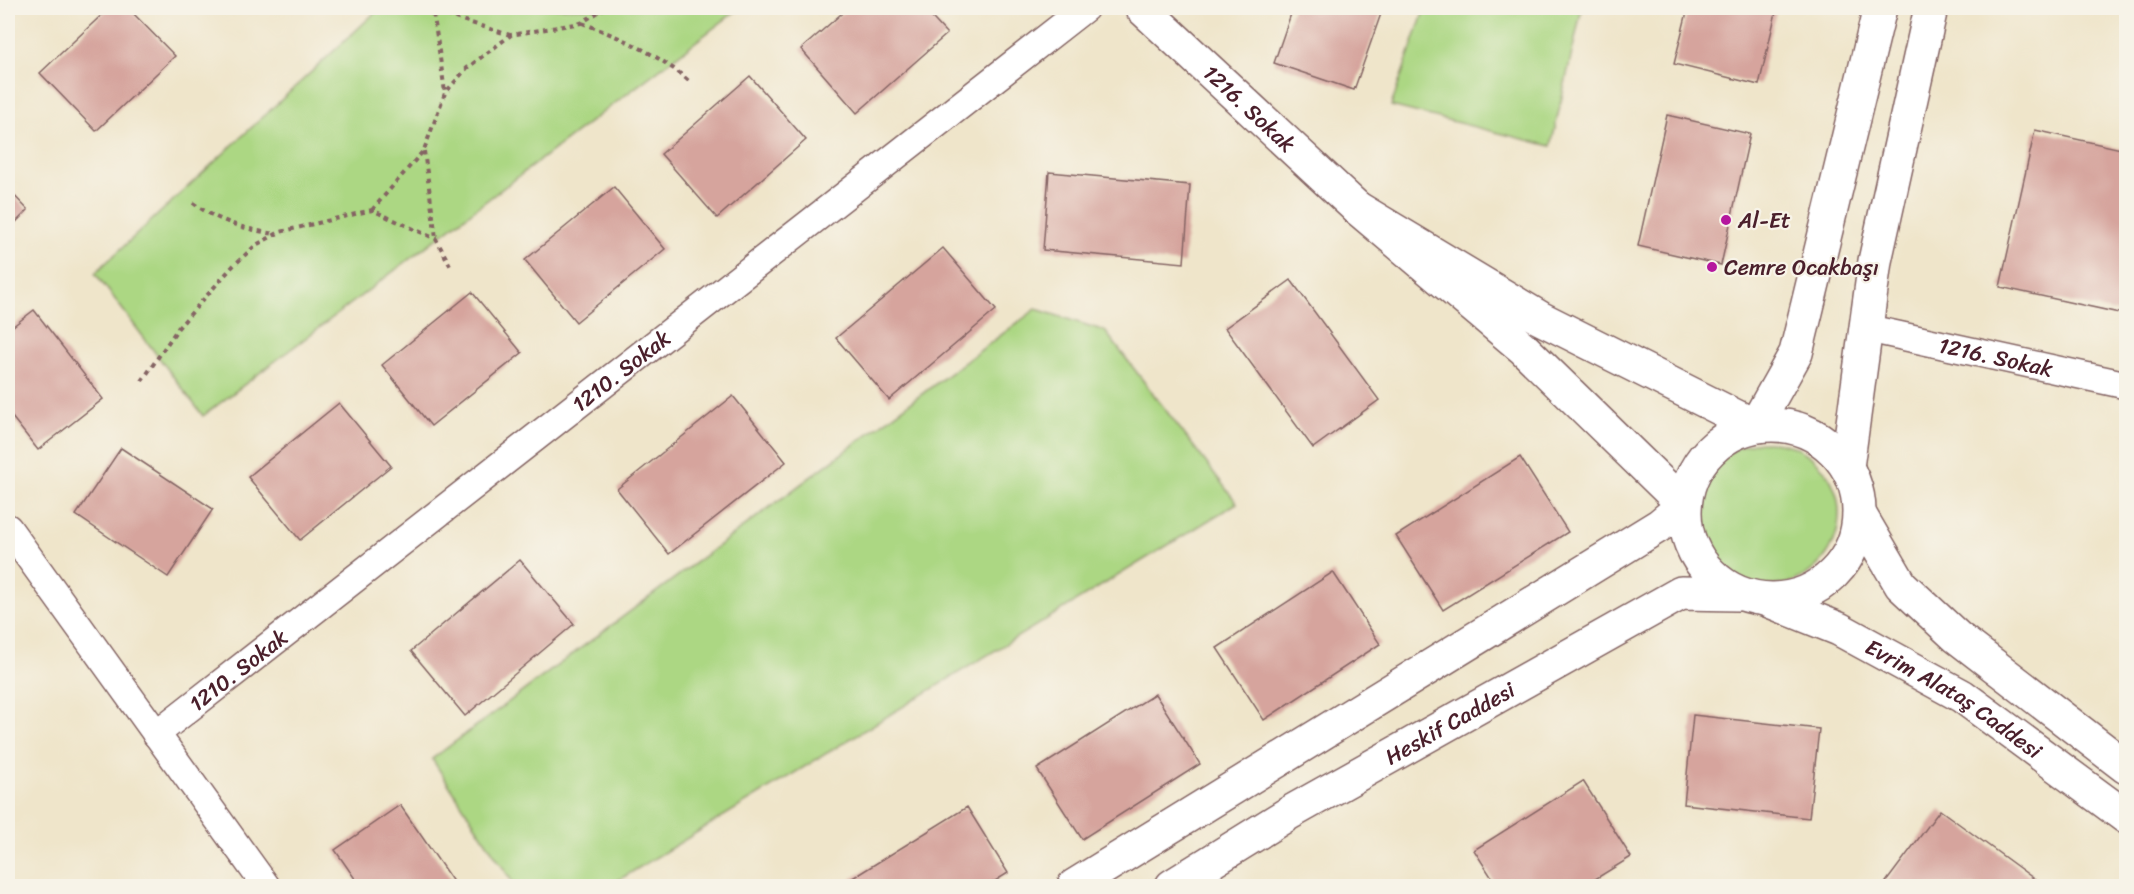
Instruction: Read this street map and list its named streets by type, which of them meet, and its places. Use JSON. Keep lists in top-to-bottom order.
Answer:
{
  "streets": {
    "main road": ["1216. Sokak", "Evrim Alataş Caddesi", "Heskif Caddesi"],
    "street": ["1210. Sokak"]
  },
  "crossings": [
    ["Evrim Alataş Caddesi", "Heskif Caddesi"]
  ],
  "places": ["Al-Et", "Cemre Ocakbaşı"]
}
